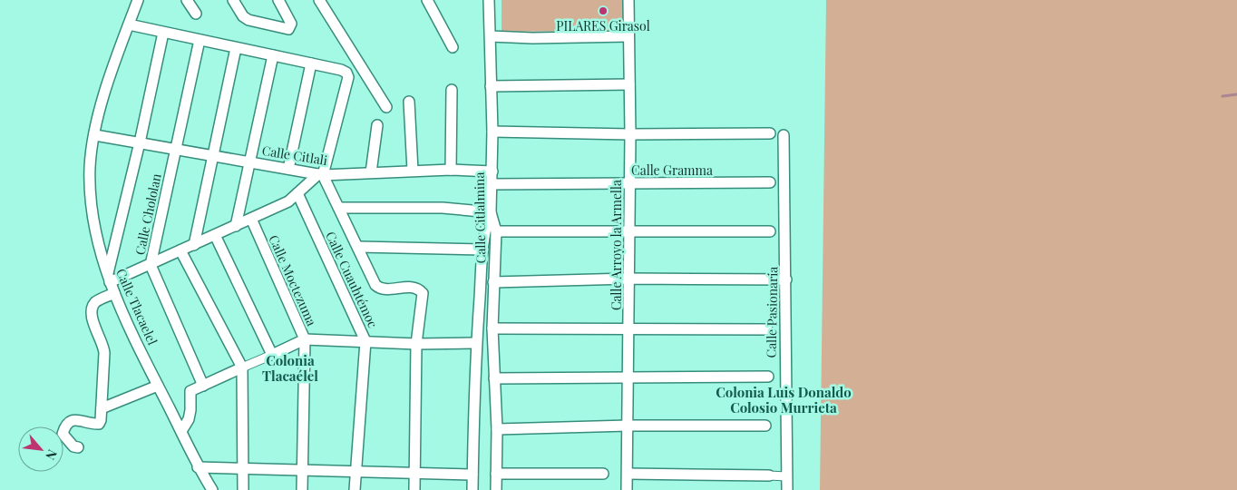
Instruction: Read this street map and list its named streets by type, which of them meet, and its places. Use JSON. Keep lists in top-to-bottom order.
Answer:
{
  "streets": {
    "street": [
      "Calle Citlali",
      "Calle Gramma",
      "Calle Chololan",
      "Calle Citlalmina",
      "Calle Arroyo la Armella",
      "Calle Cuauhtémoc",
      "Calle Moctezuma",
      "Calle Tlacaelel",
      "Calle Pasionaria"
    ]
  },
  "crossings": [
    ["Calle Citlali", "Calle Chololan"],
    ["Calle Citlali", "Calle Citlalmina"],
    ["Calle Citlali", "Calle Tlacaelel"],
    ["Calle Gramma", "Calle Citlalmina"],
    ["Calle Gramma", "Calle Arroyo la Armella"]
  ],
  "districts": ["Colonia Tlacaélel", "Colonia Luis Donaldo Colosio Murrieta"],
  "places": ["PILARES Girasol"],
  "north": "bottom right"
}
